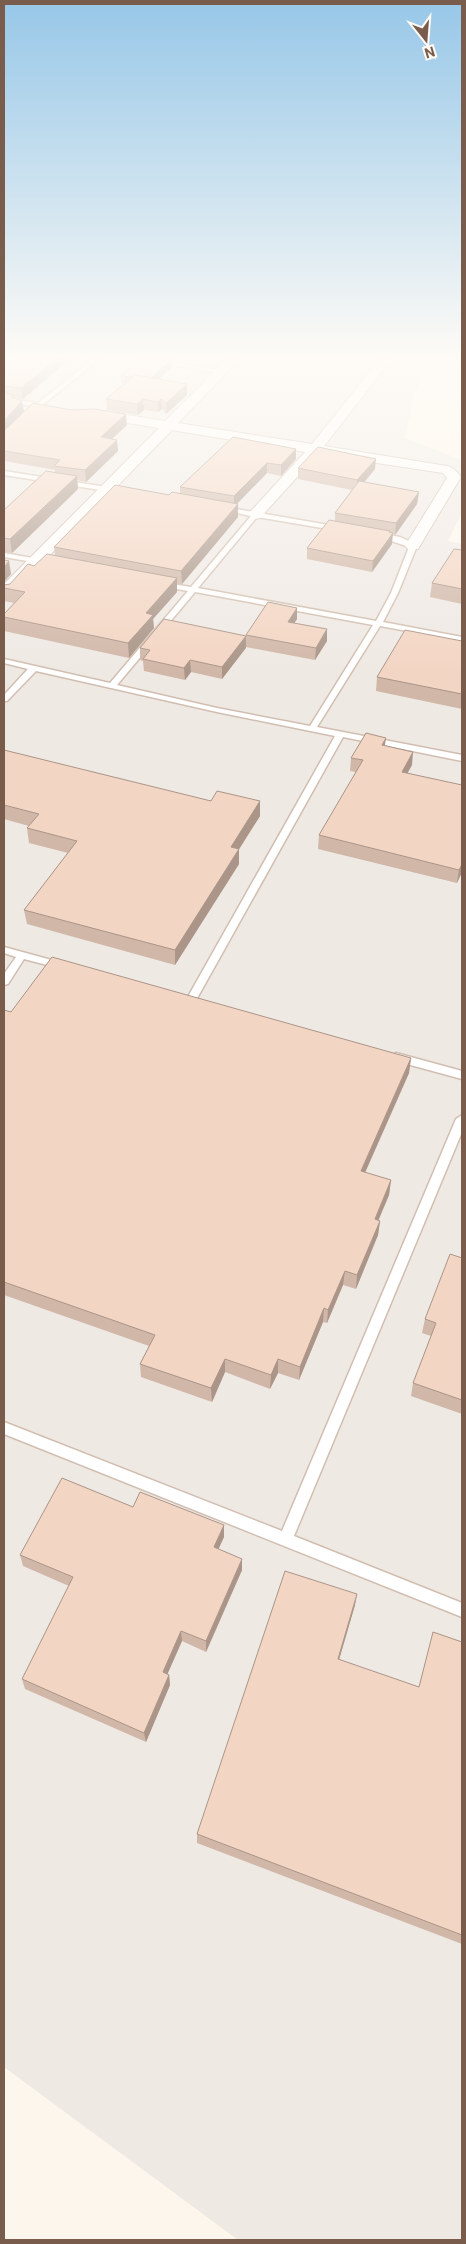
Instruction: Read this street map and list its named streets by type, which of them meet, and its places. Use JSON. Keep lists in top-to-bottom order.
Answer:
{
  "north": "bottom"
}
